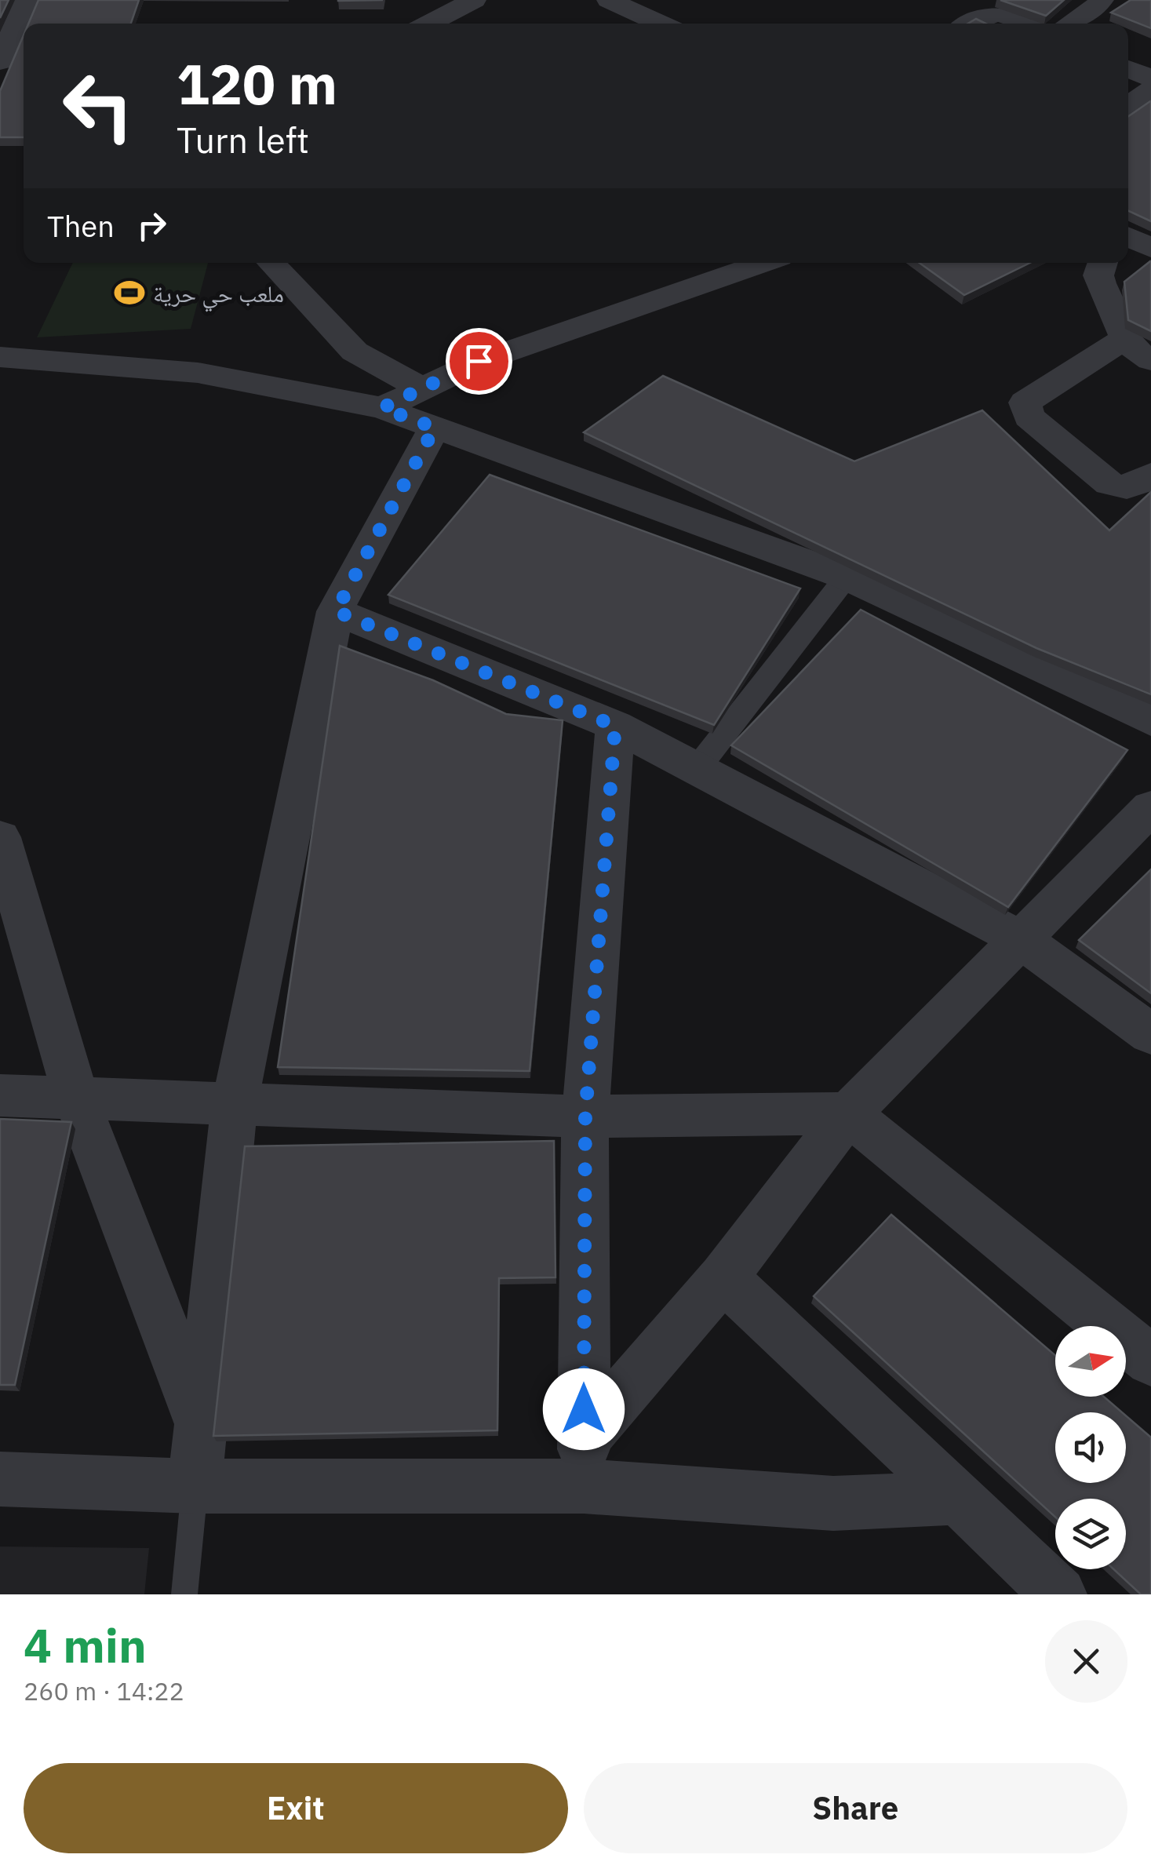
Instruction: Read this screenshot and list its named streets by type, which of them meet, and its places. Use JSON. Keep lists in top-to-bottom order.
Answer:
{
  "places": {
    "sports": ["ملعب حي حرية"]
  },
  "north": "right",
  "page": {
    "turn": ["120 m", "Turn left"],
    "then": "Then",
    "heading": ["4 min", "260 m · 14:22"],
    "buttons": ["Exit", "Share"]
  }
}
